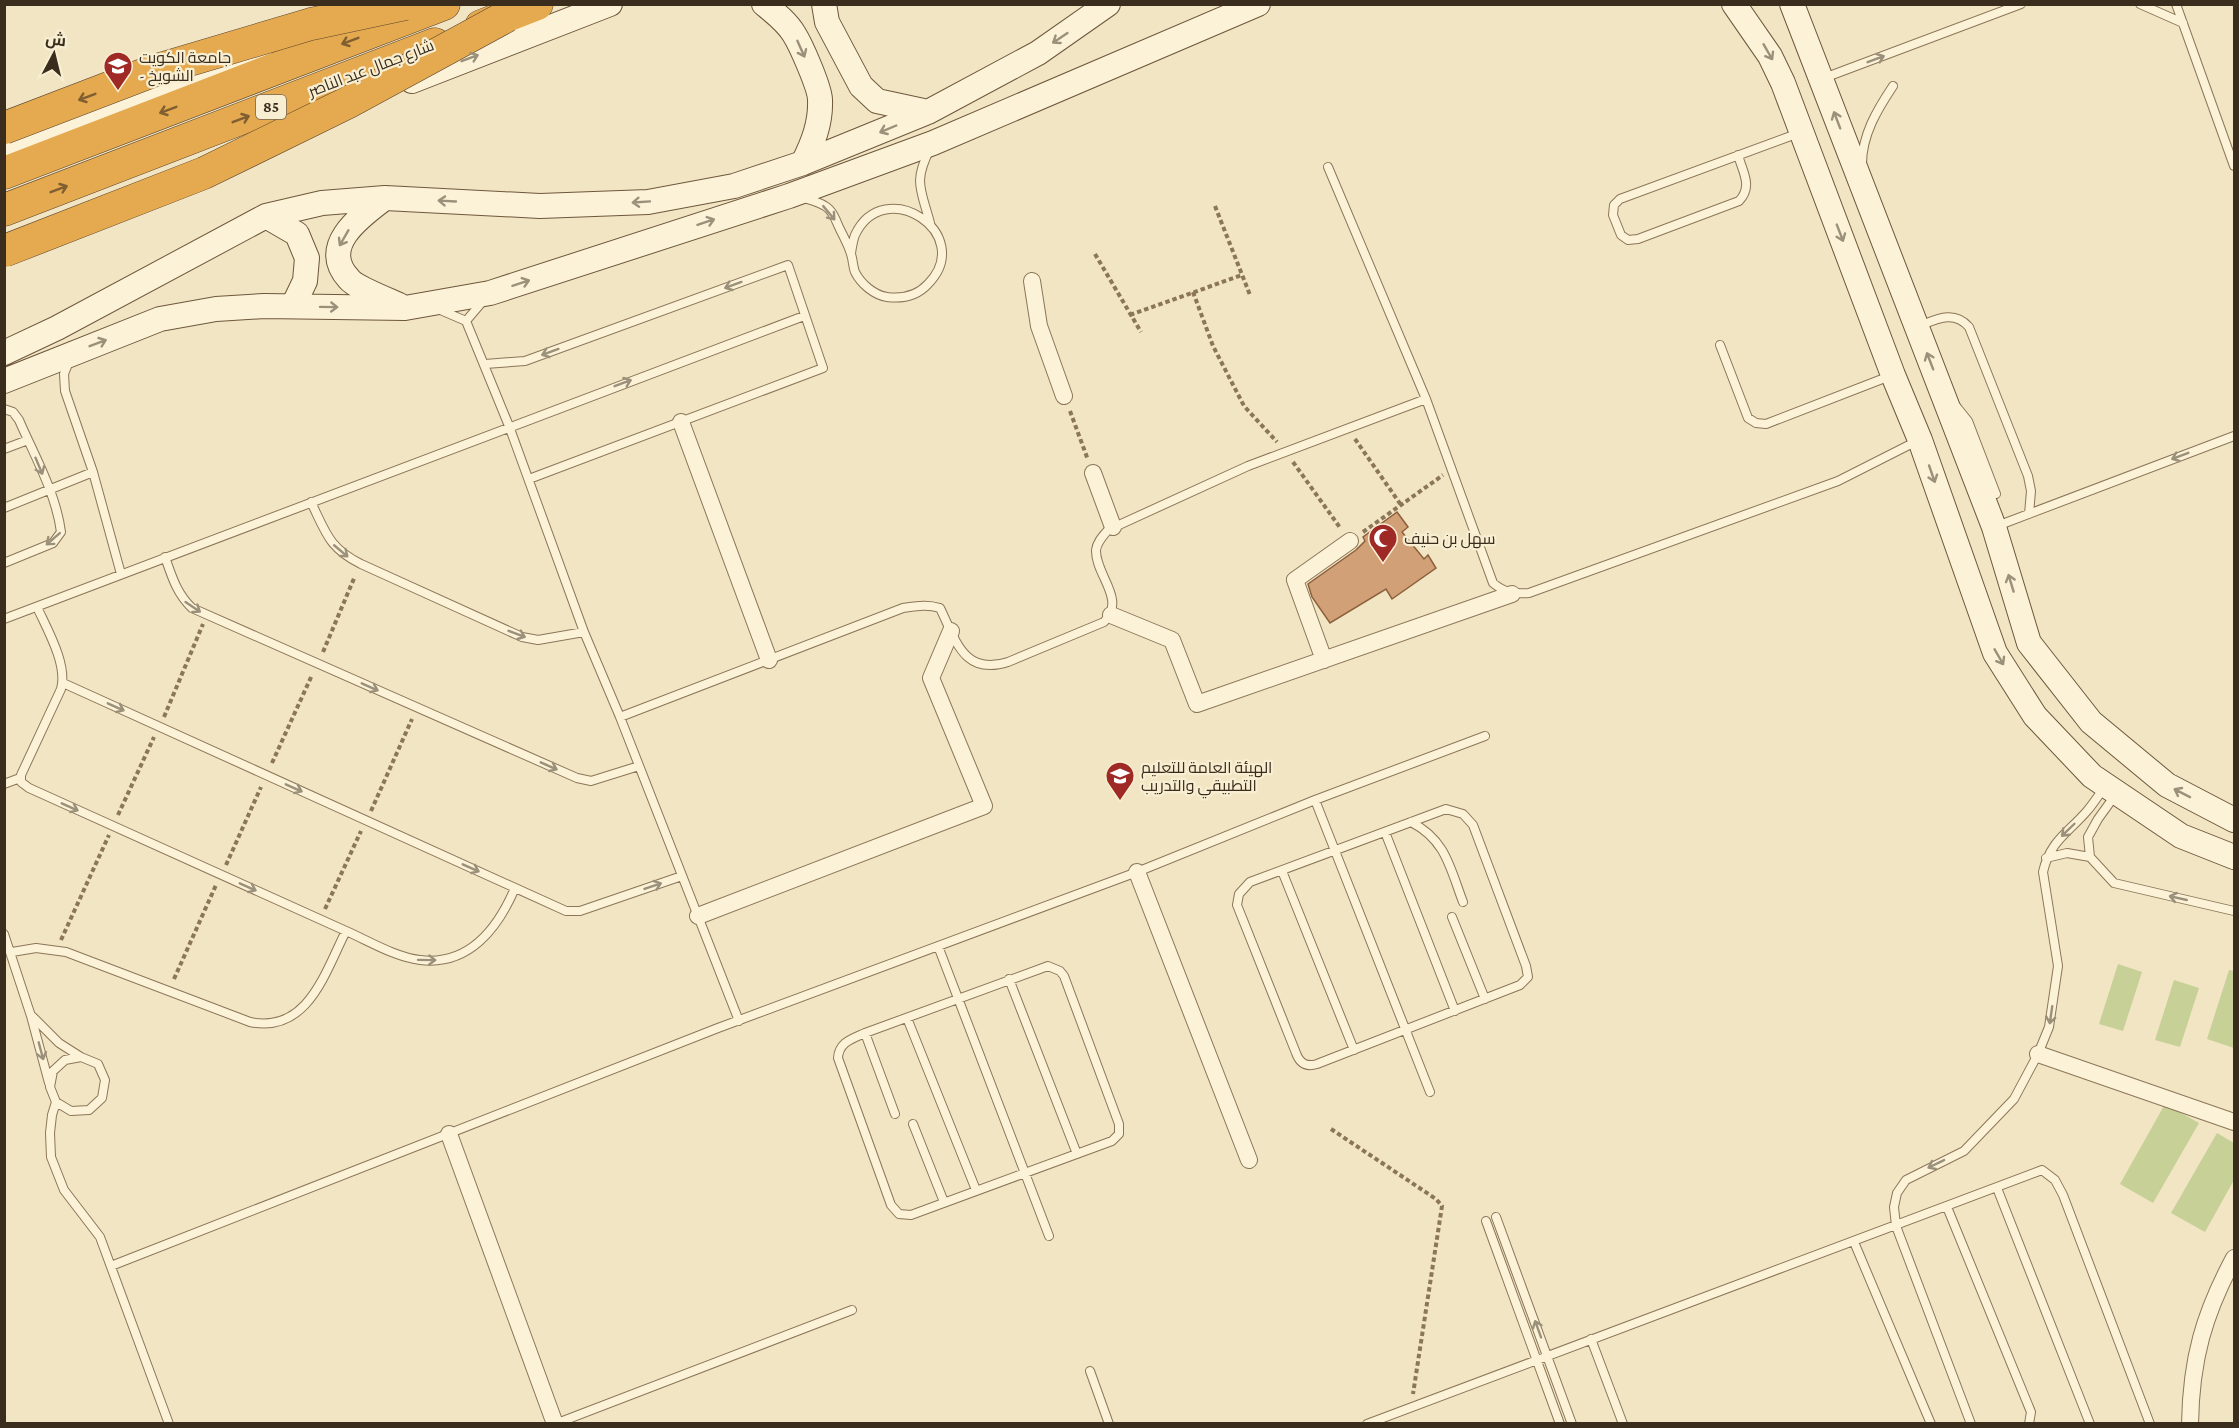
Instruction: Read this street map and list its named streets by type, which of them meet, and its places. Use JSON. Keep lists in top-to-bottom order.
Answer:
{
  "streets": {
    "highway": ["شارع جمال عبد الناصر", "85"]
  },
  "places": {
    "school or university": ["جامعة الكويت - الشويخ", "الهيئة العامة للتعليم التطبيقي والتدريب"],
    "mosque": ["سهل بن حنيف"]
  },
  "north": "top"
}
